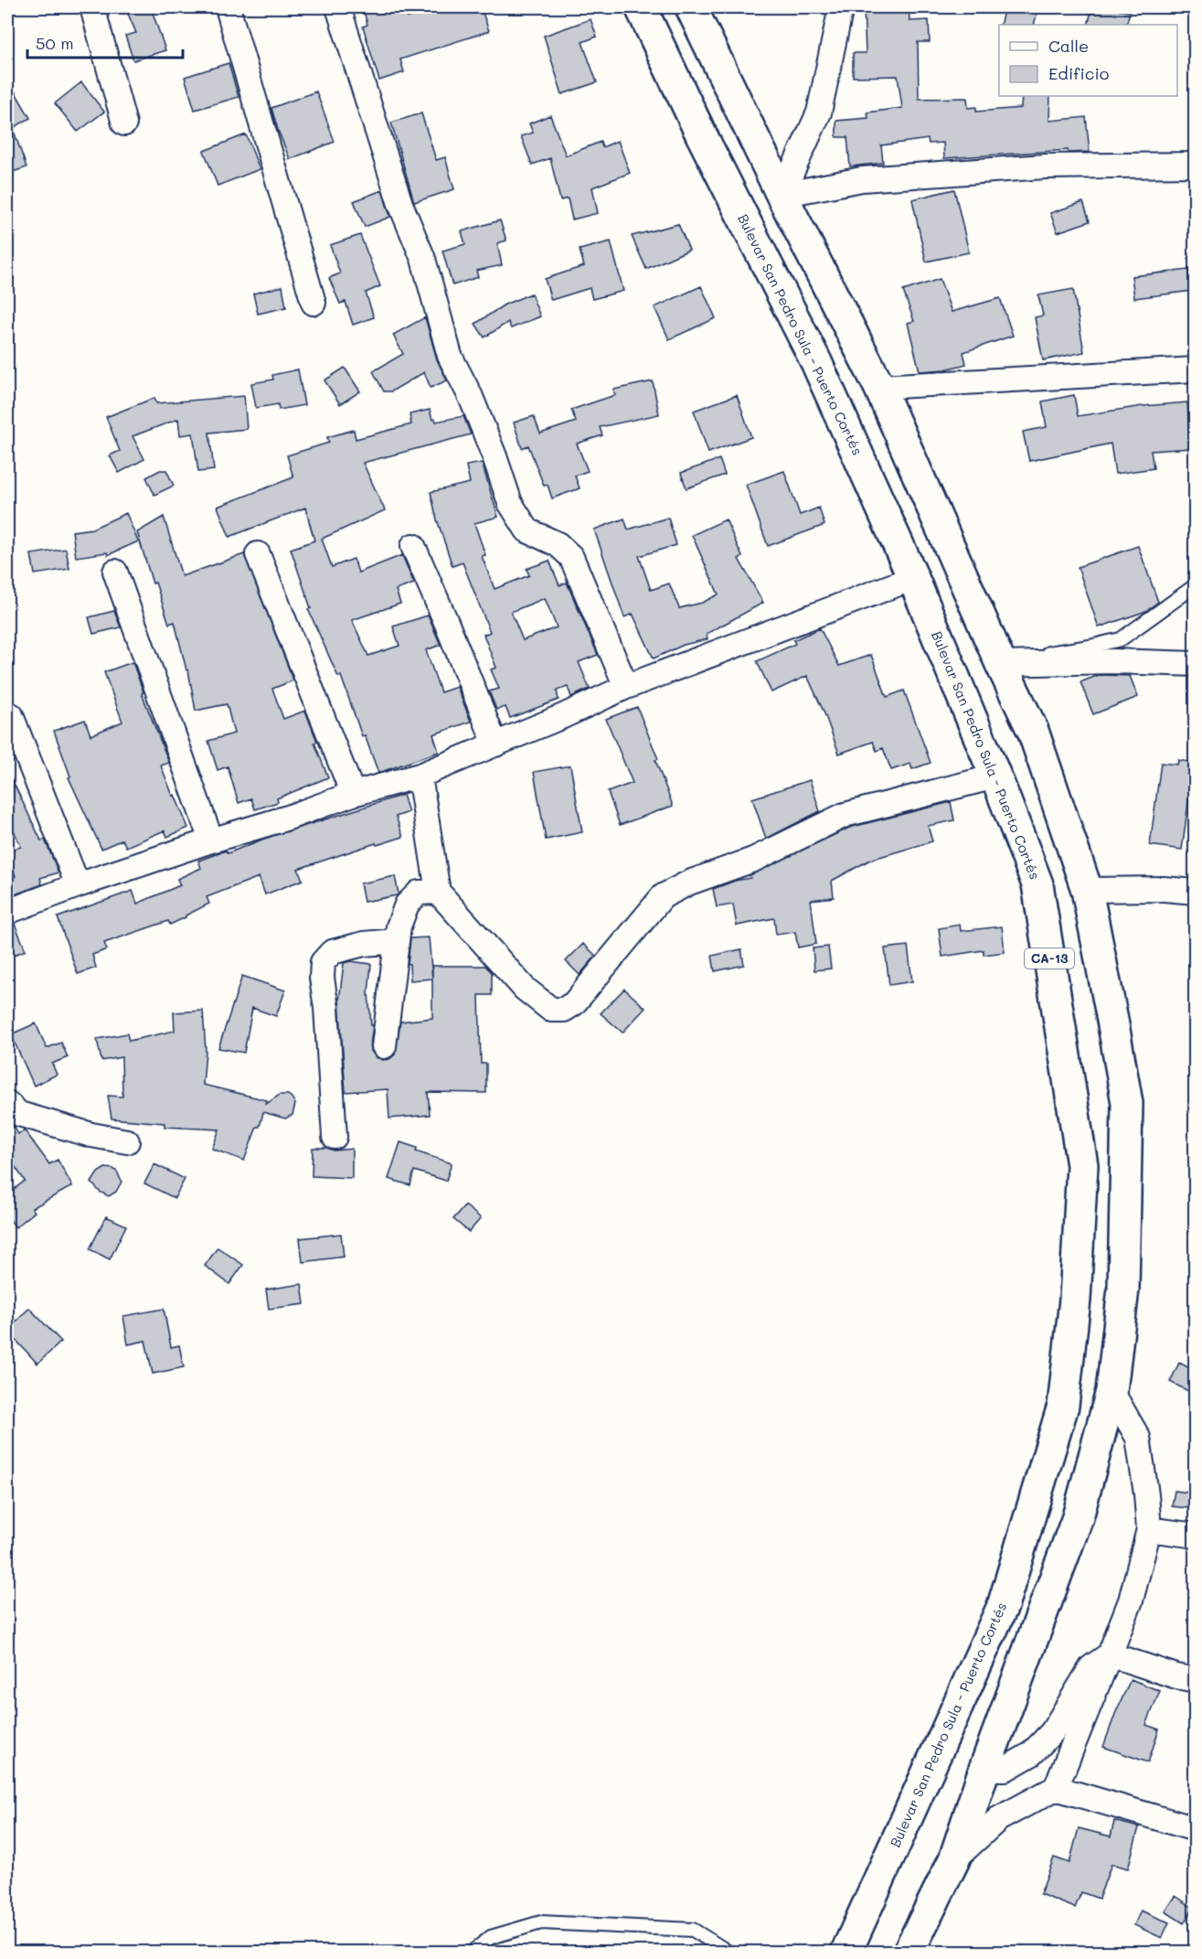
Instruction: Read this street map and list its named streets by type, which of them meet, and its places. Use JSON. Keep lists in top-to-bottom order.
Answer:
{
  "streets": {
    "highway": ["Bulevar San Pedro Sula - Puerto Cortés", "CA-13"]
  },
  "legend": ["Calle", "Edificio"],
  "scale_bar": "50 m"
}
